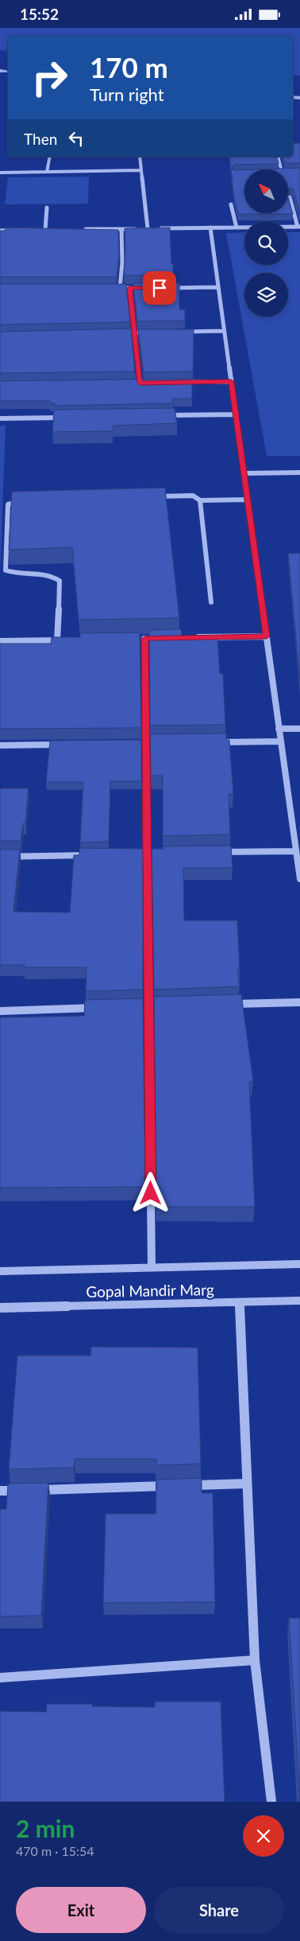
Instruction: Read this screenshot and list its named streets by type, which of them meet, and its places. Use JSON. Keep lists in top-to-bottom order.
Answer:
{
  "streets": {
    "street": ["Gopal Mandir Marg"]
  },
  "north": "top left",
  "page": {
    "status": "15:52",
    "turn": ["170 m", "Turn right"],
    "then": "Then",
    "heading": ["2 min", "470 m · 15:54"],
    "buttons": ["Exit", "Share"]
  }
}
